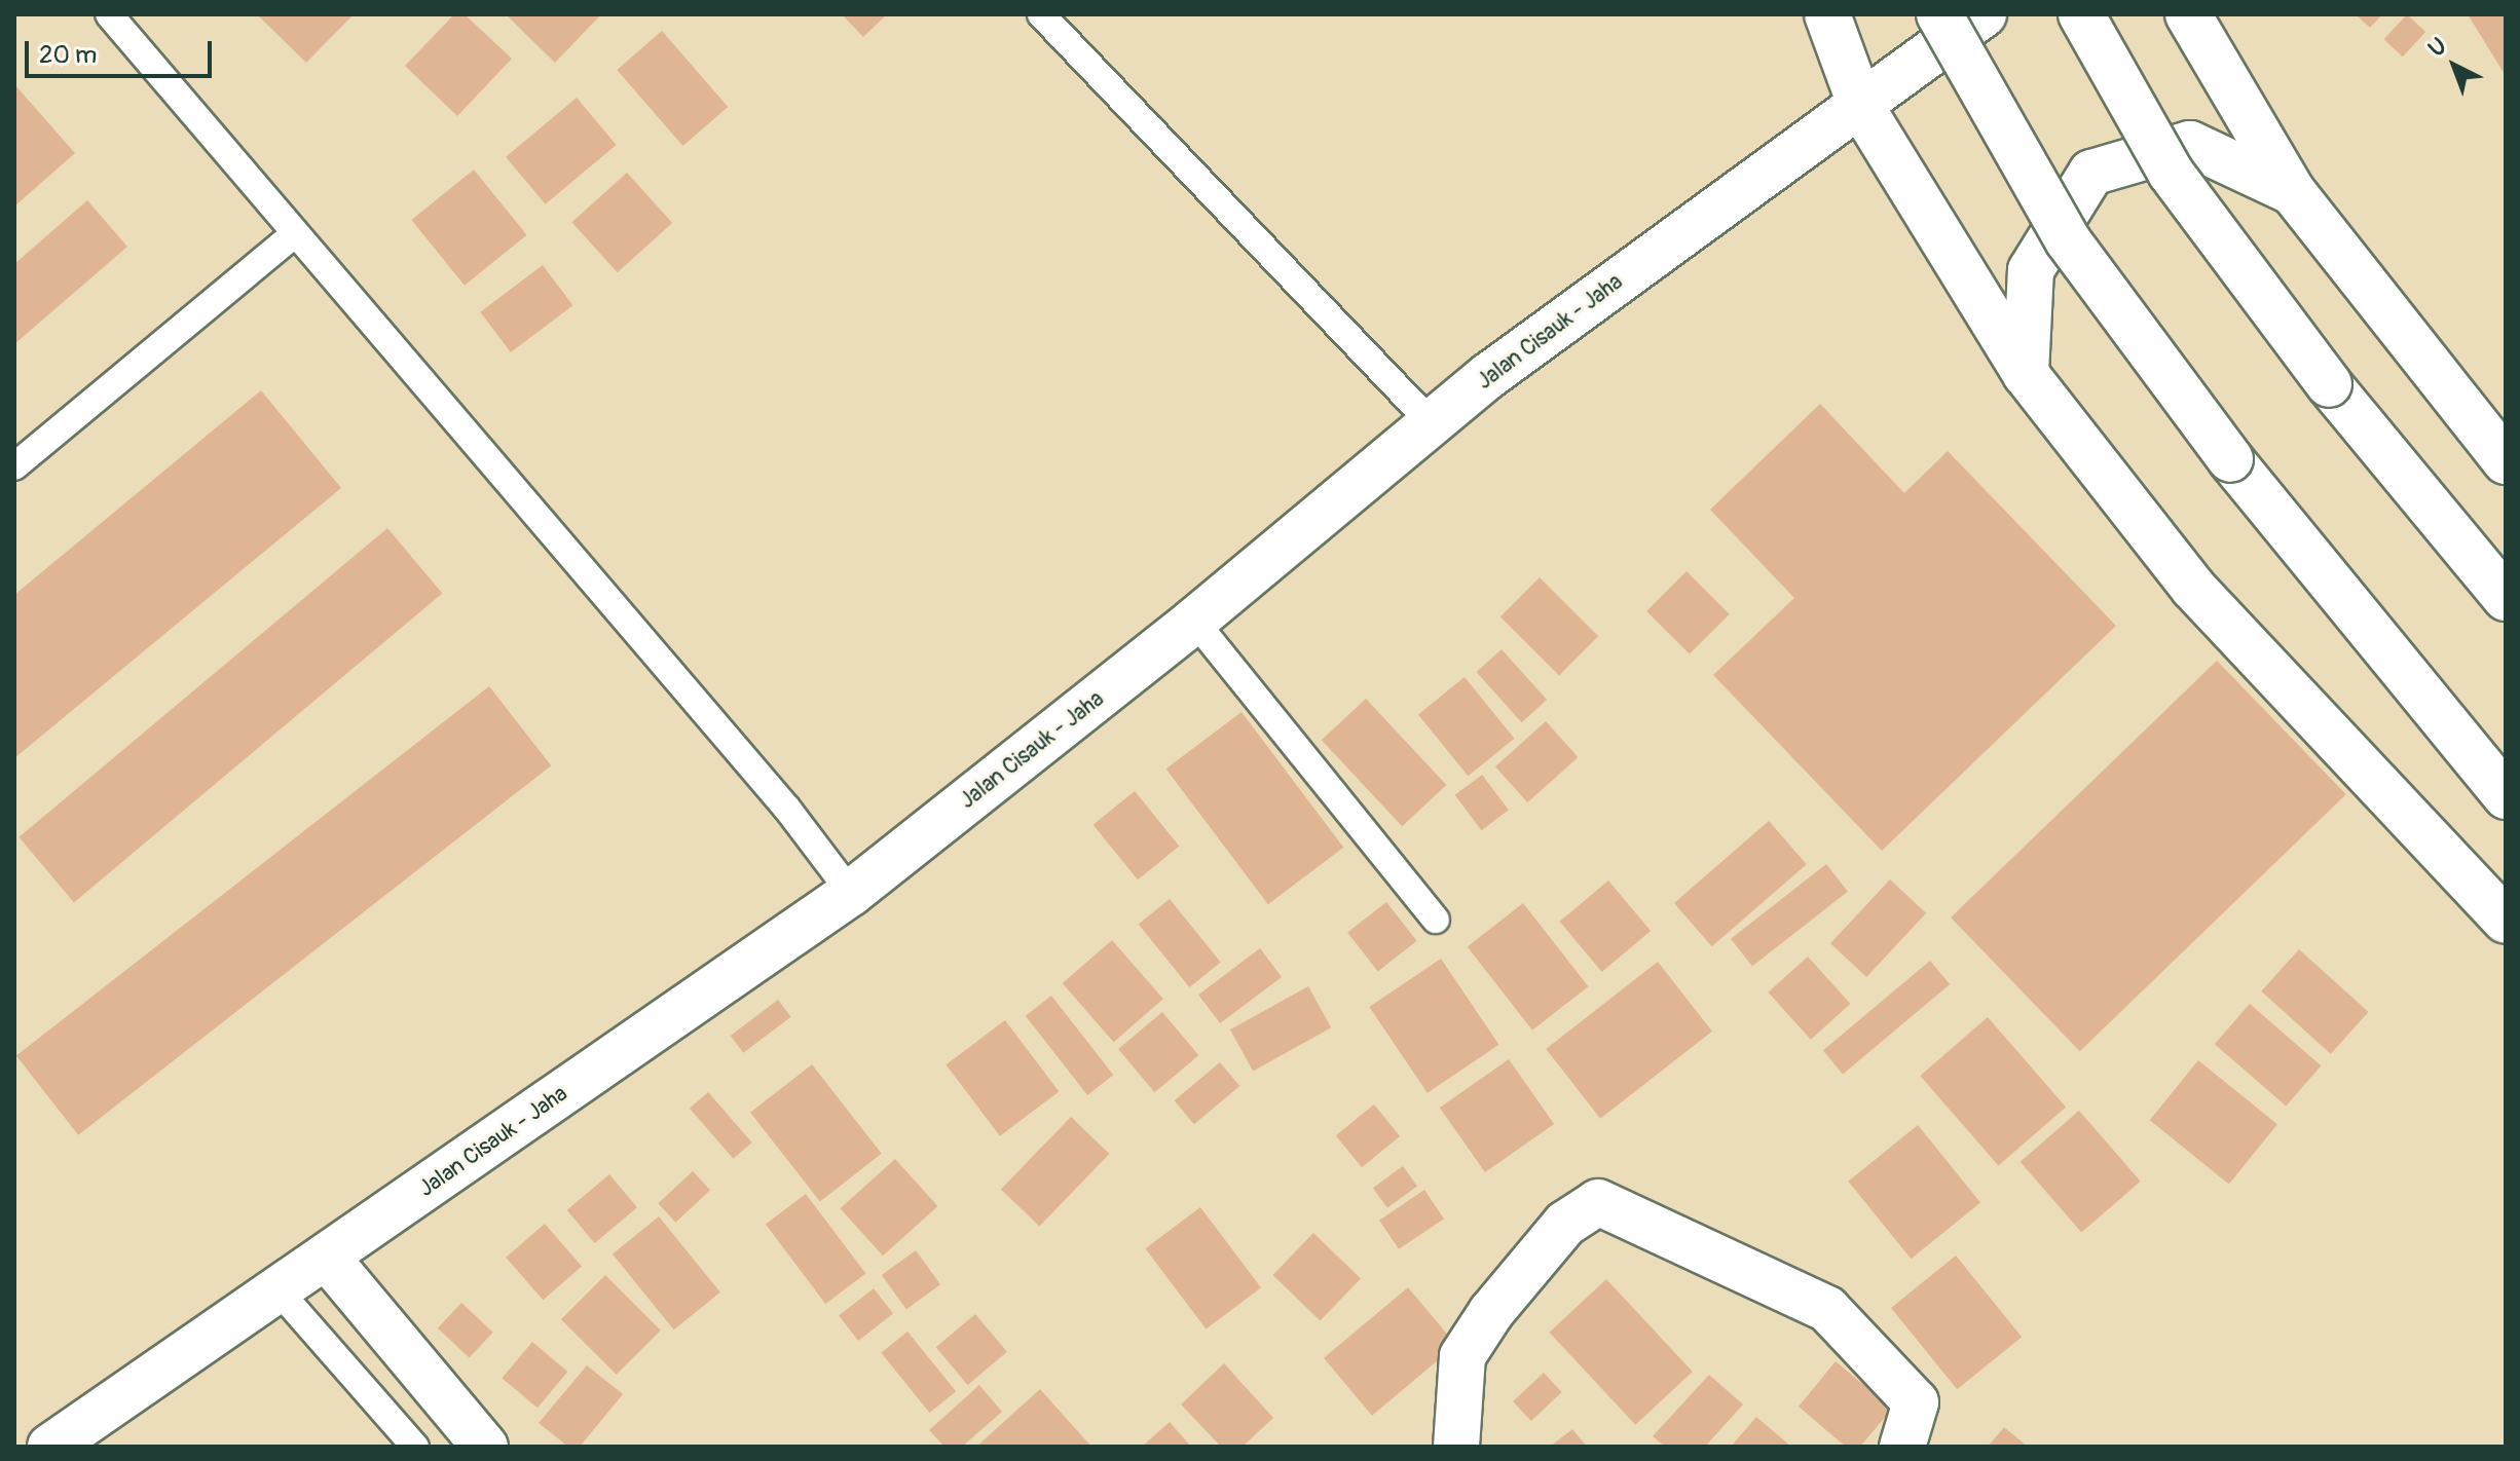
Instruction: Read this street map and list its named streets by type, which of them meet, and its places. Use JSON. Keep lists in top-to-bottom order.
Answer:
{
  "streets": {
    "main road": ["Jalan Cisauk - Jaha"]
  },
  "scale_bar": "20 m",
  "north": "top left"
}
